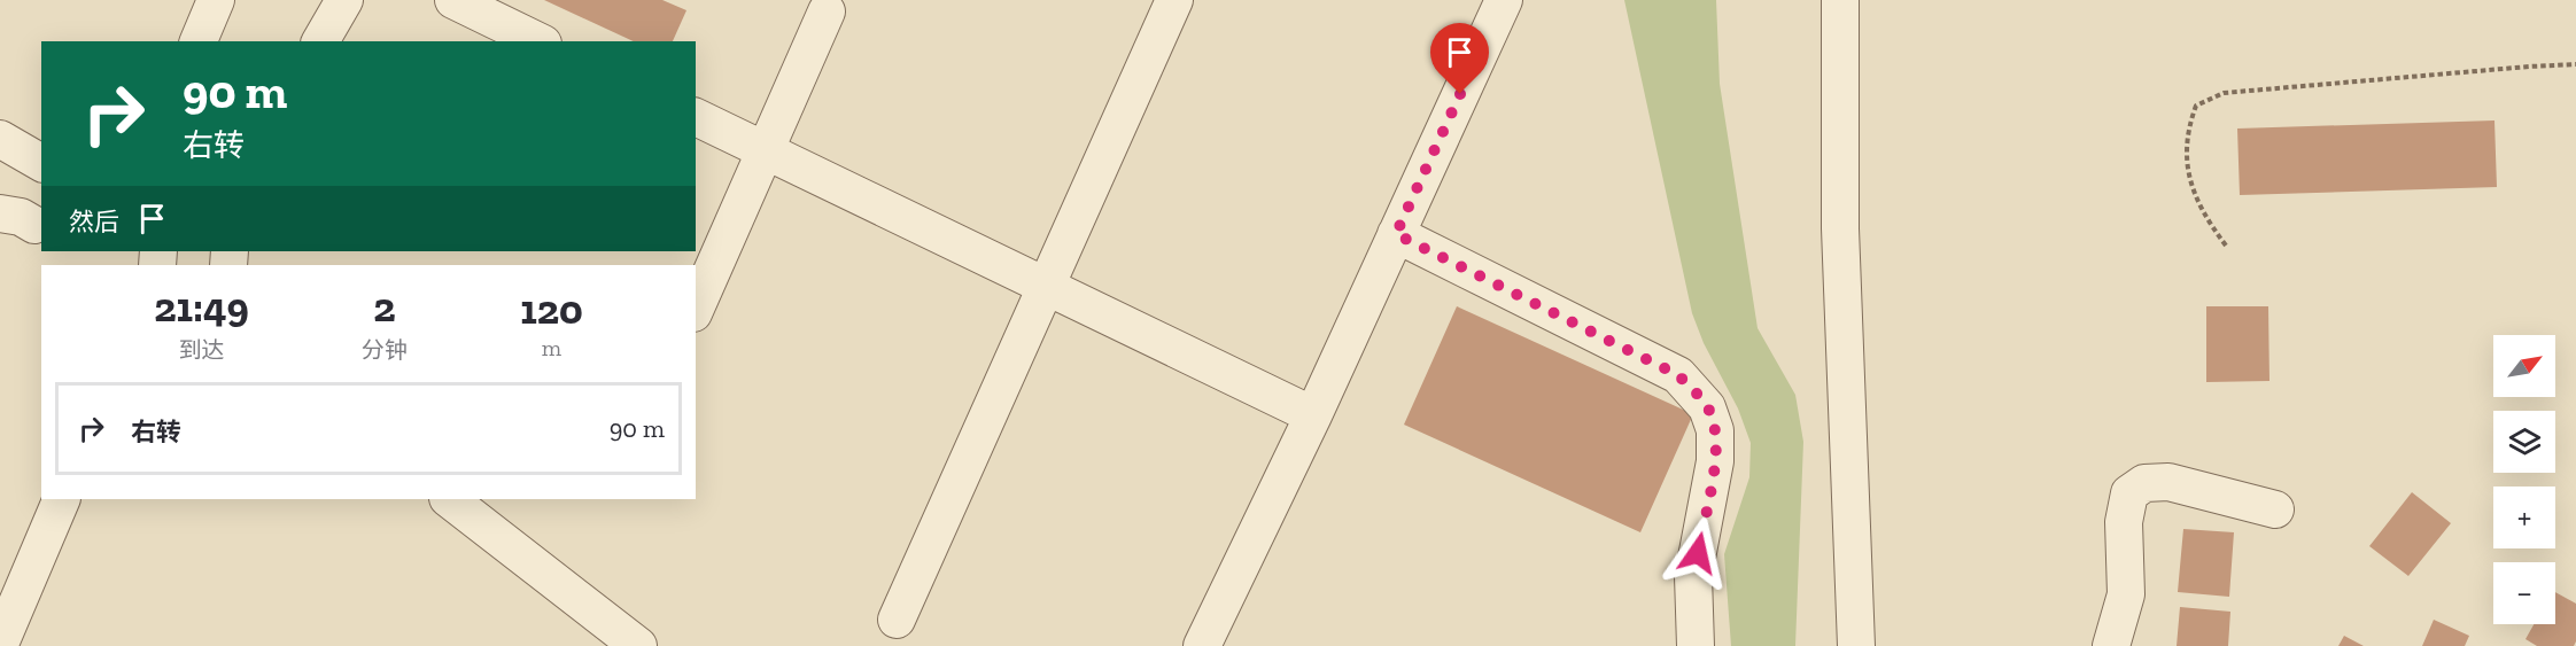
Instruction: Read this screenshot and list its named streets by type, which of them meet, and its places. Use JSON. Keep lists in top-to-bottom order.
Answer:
{
  "north": "top right",
  "page": {
    "turn": ["90 m", "右转"],
    "then": "然后",
    "eta": [
      "21:49",
      "到达",
      "2",
      "分钟",
      "120",
      "m"
    ],
    "map_buttons": ["+", "−"],
    "list": [
      {
        "name": "右转",
        "value": "90 m"
      }
    ]
  }
}
